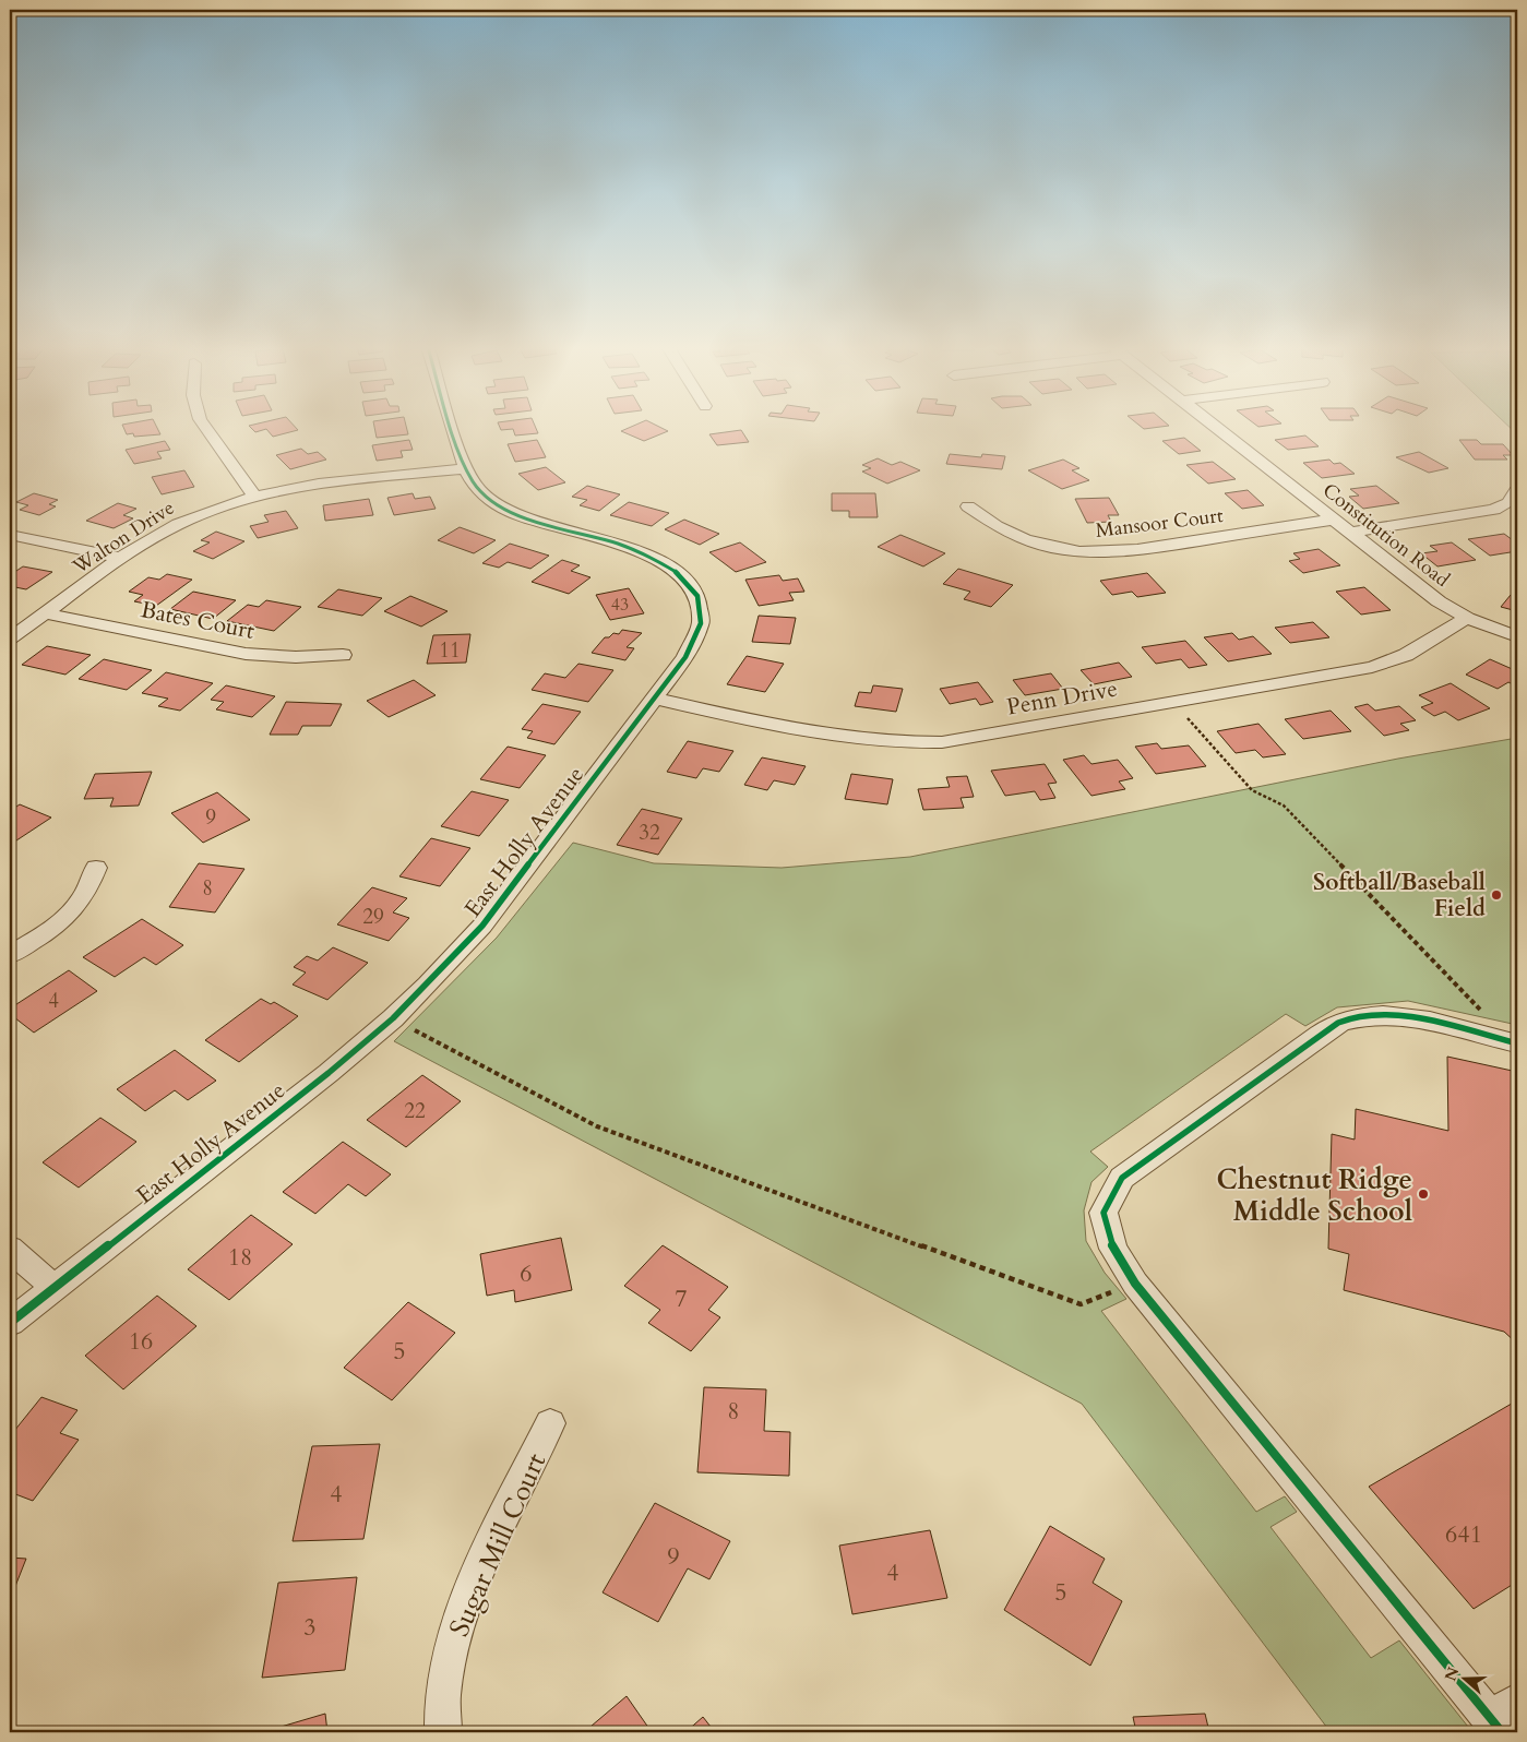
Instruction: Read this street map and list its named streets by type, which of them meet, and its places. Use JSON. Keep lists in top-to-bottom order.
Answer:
{
  "streets": {
    "street": [
      "Mansoor Court",
      "Constitution Road",
      "Walton Drive",
      "Bates Court",
      "Penn Drive",
      "East Holly Avenue",
      "Sugar Mill Court"
    ]
  },
  "crossings": [
    ["Mansoor Court", "Constitution Road"],
    ["Constitution Road", "Penn Drive"],
    ["Walton Drive", "Bates Court"],
    ["Walton Drive", "East Holly Avenue"],
    ["Penn Drive", "East Holly Avenue"]
  ],
  "places": ["Softball/Baseball Field", "Chestnut Ridge Middle School"],
  "house_numbers": [
    "43",
    "11",
    "9",
    "32",
    "8",
    "29",
    "4",
    "22",
    "18",
    "6",
    "7",
    "16",
    "5",
    "8",
    "4",
    "641",
    "9",
    "4",
    "5",
    "3"
  ],
  "north": "left"
}
